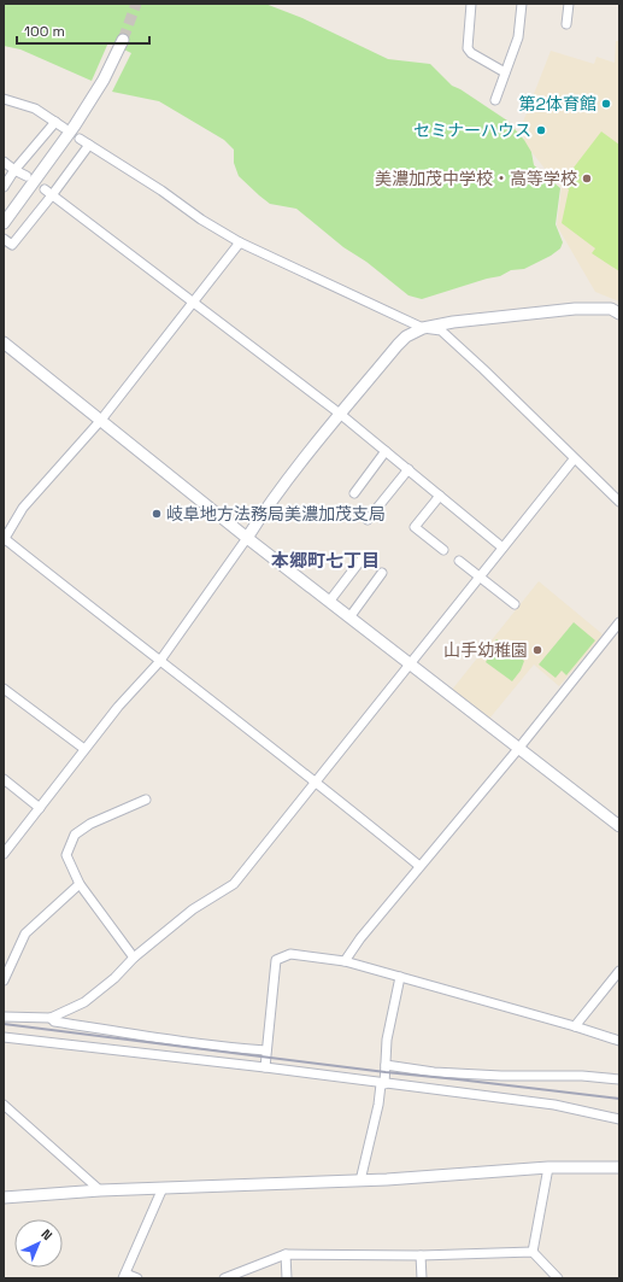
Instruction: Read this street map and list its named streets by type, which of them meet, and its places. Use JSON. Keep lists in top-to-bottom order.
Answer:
{
  "districts": ["本郷町七丁目"],
  "places": [
    "第2体育館",
    "セミナーハウス",
    "美濃加茂中学校・高等学校",
    "岐阜地方法務局美濃加茂支局",
    "山手幼稚園"
  ],
  "scale_bar": "100 m",
  "north": "top right"
}
